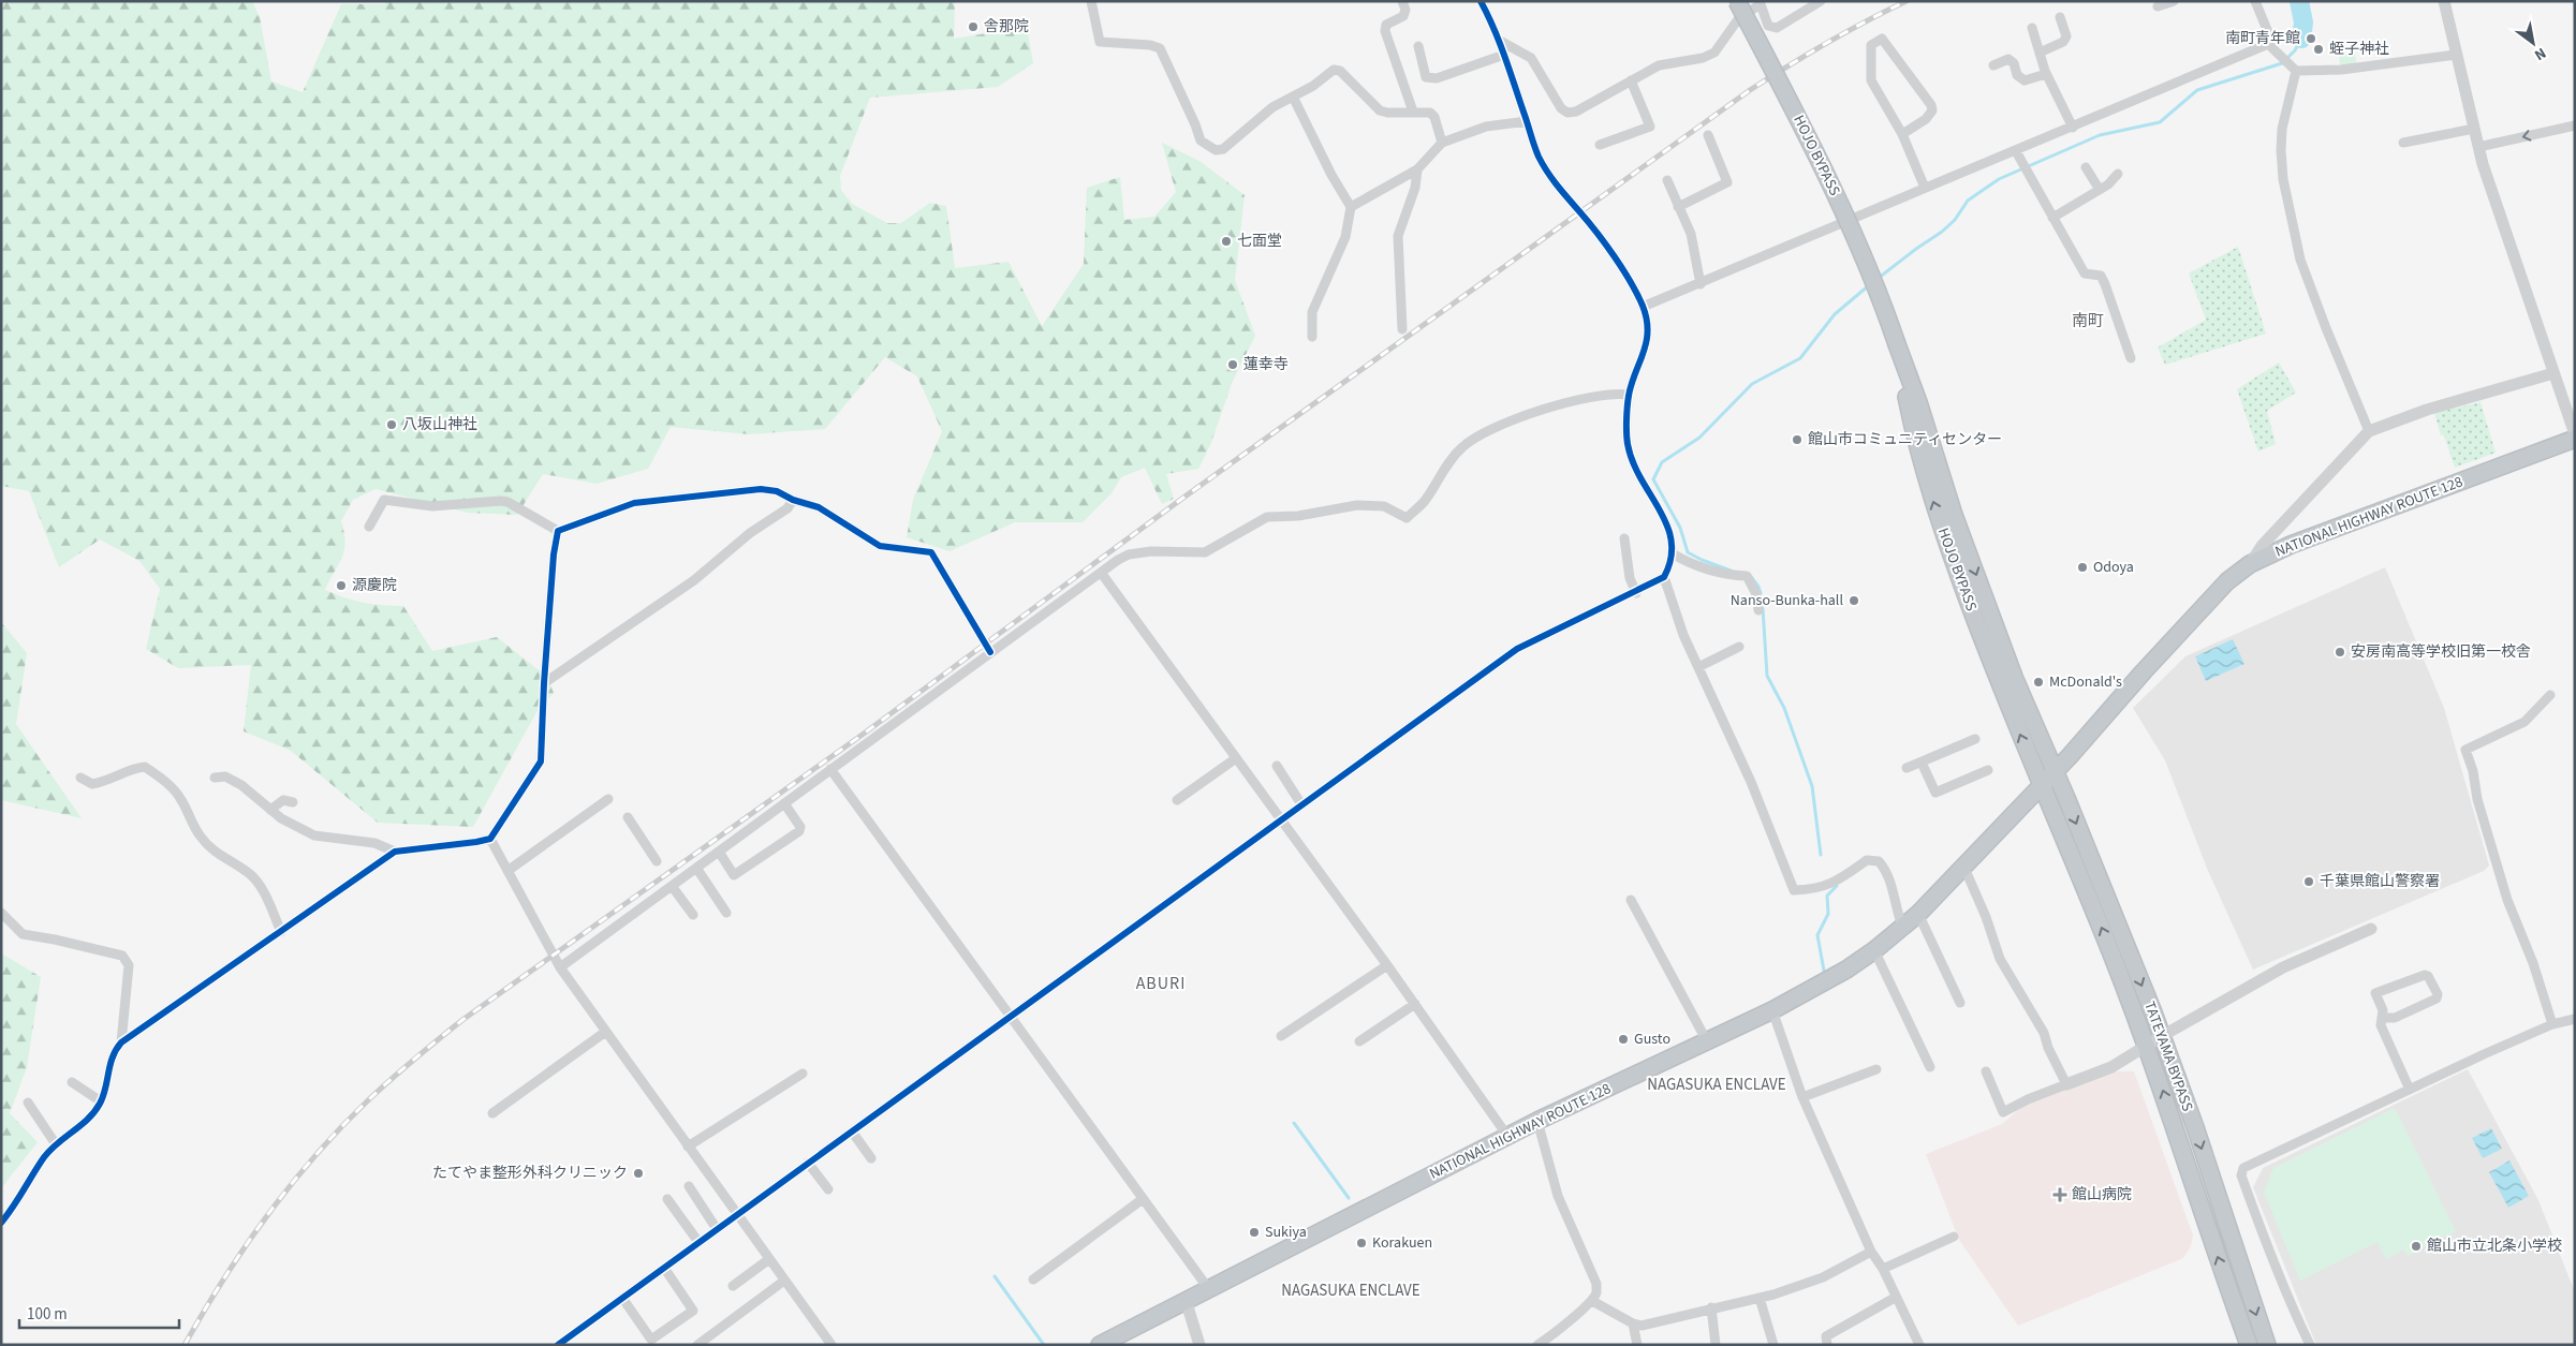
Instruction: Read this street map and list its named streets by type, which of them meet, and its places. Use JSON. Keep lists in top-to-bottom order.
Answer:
{
  "streets": {
    "highway": ["HOJO BYPASS", "NATIONAL HIGHWAY ROUTE 128", "TATEYAMA BYPASS"]
  },
  "crossings": [
    ["HOJO BYPASS", "NATIONAL HIGHWAY ROUTE 128"],
    ["HOJO BYPASS", "TATEYAMA BYPASS"],
    ["NATIONAL HIGHWAY ROUTE 128", "TATEYAMA BYPASS"]
  ],
  "districts": [
    "南町",
    "ABURI",
    "NAGASUKA ENCLAVE",
    "NAGASUKA ENCLAVE"
  ],
  "places": {
    "other": [
      "舎那院",
      "南町青年館",
      "蛭子神社",
      "七面堂",
      "蓮幸寺",
      "八坂山神社",
      "館山市コミュニティセンター",
      "Odoya",
      "源慶院",
      "Nanso-Bunka-hall",
      "安房南高等学校旧第一校舎",
      "McDonald's",
      "千葉県館山警察署",
      "Gusto",
      "たてやま整形外科クリニック",
      "Sukiya",
      "Korakuen",
      "館山市立北条小学校"
    ],
    "health": ["館山病院"]
  },
  "scale_bar": "100 m",
  "north": "bottom right"
}
